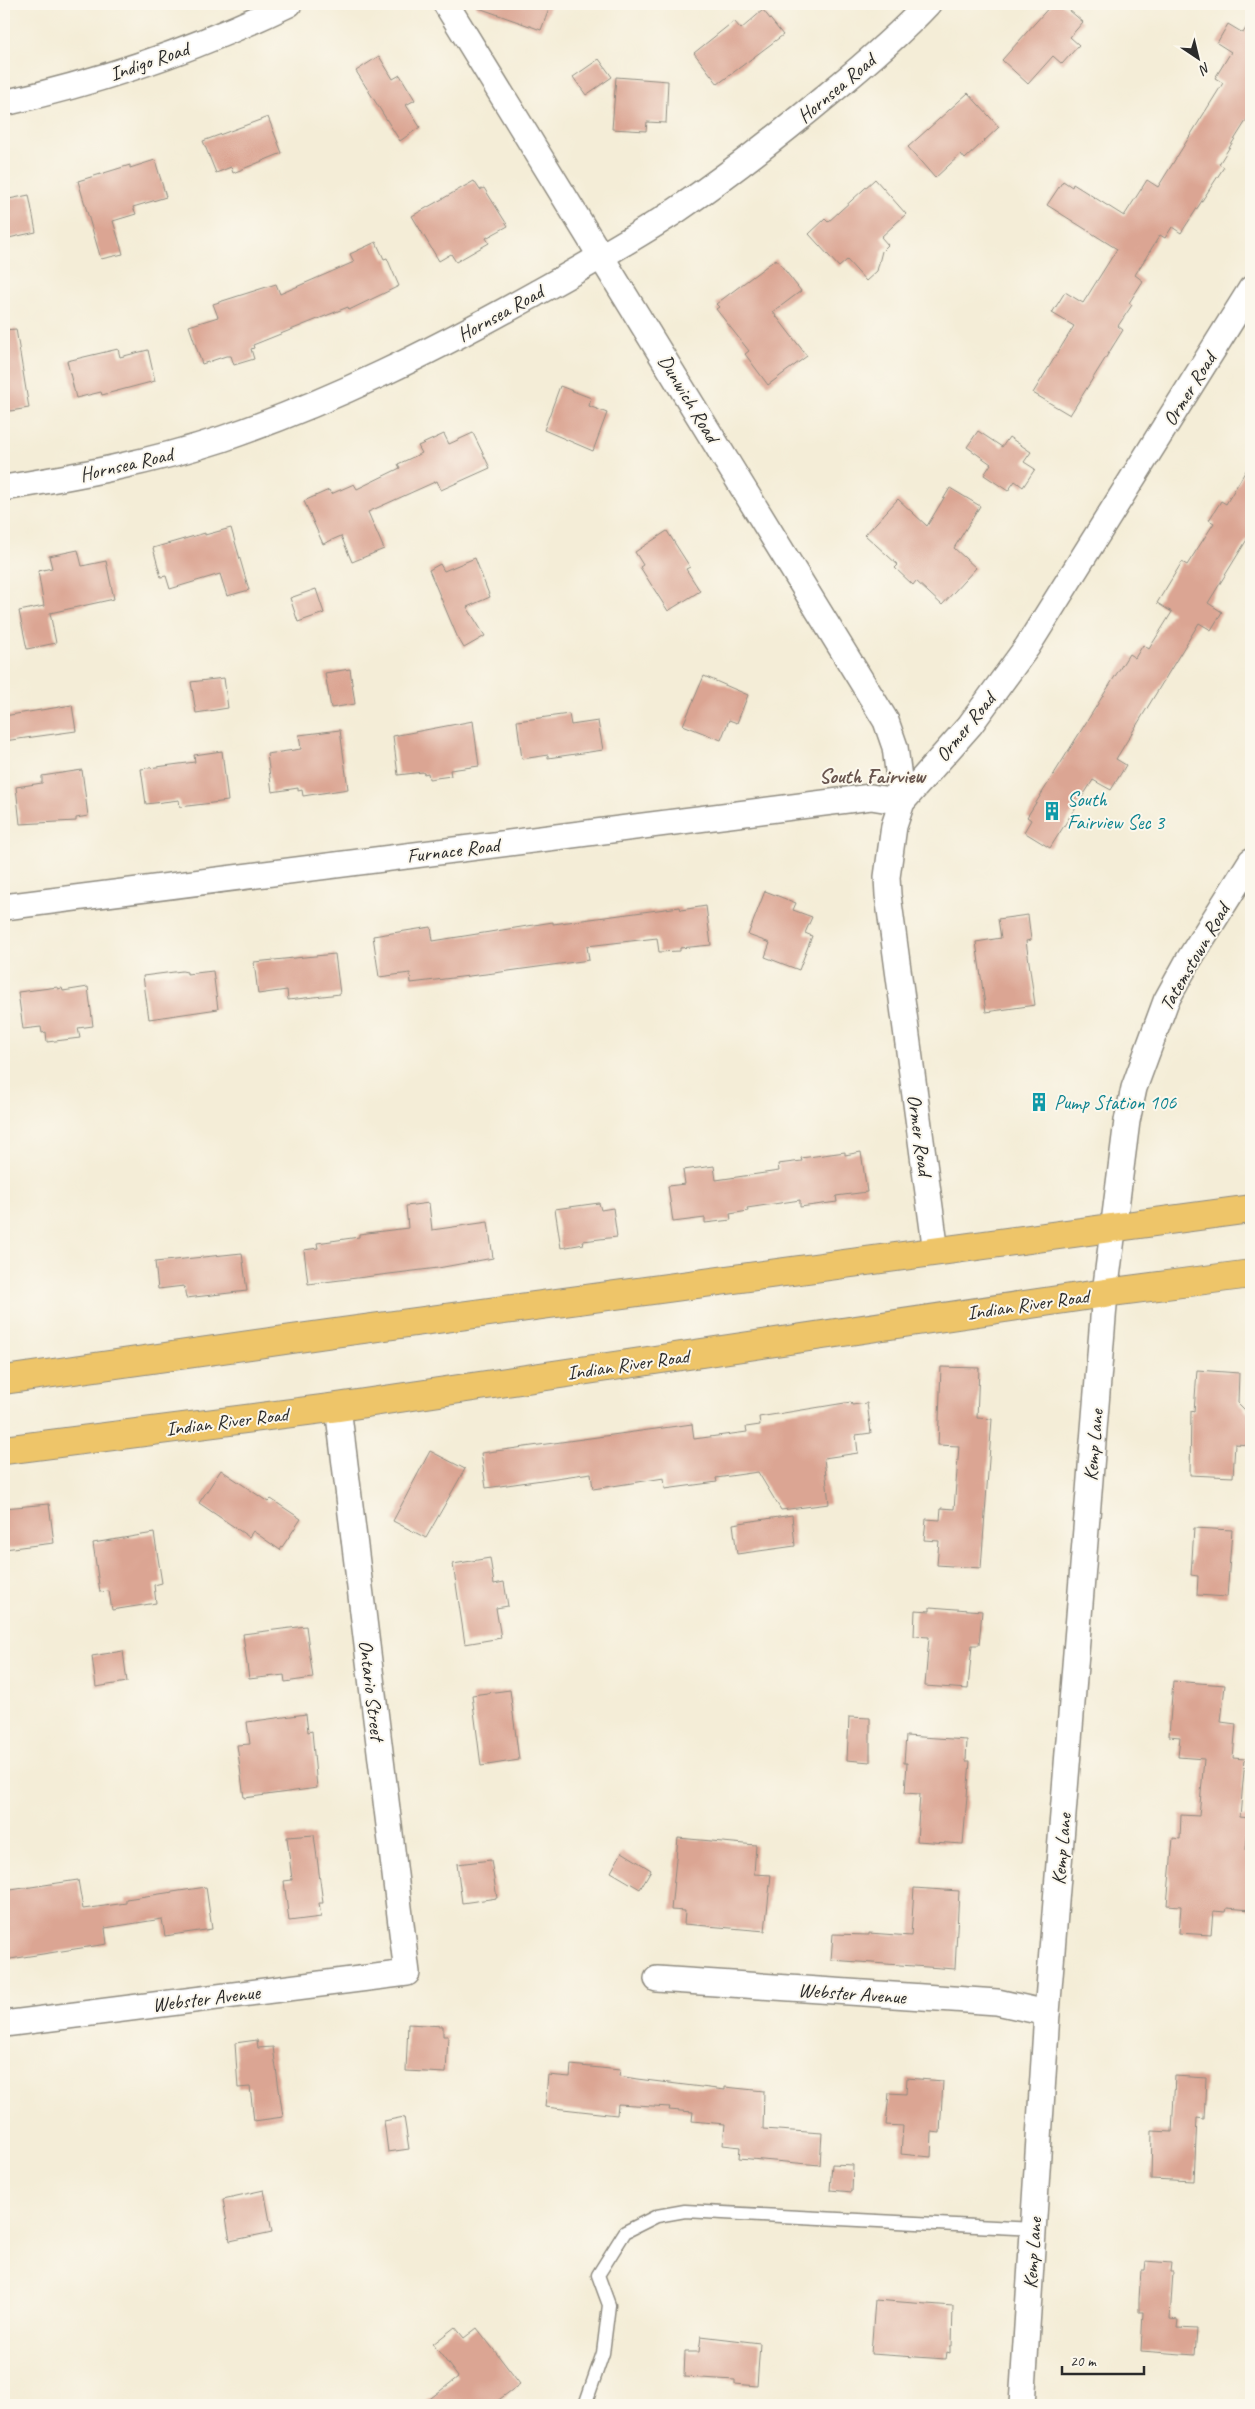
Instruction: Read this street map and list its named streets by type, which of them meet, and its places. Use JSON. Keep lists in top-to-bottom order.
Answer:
{
  "streets": {
    "main road": ["Indian River Road"],
    "street": [
      "Indigo Road",
      "Hornsea Road",
      "Ormer Road",
      "Dunwich Road",
      "Furnace Road",
      "Tatemstown Road",
      "Kemp Lane",
      "Ontario Street",
      "Webster Avenue"
    ]
  },
  "crossings": [
    ["Hornsea Road", "Dunwich Road"],
    ["Ormer Road", "Dunwich Road"],
    ["Ormer Road", "Furnace Road"],
    ["Dunwich Road", "Furnace Road"],
    ["Tatemstown Road", "Indian River Road"],
    ["Tatemstown Road", "Kemp Lane"],
    ["Indian River Road", "Kemp Lane"],
    ["Indian River Road", "Ontario Street"],
    ["Kemp Lane", "Webster Avenue"],
    ["Ontario Street", "Webster Avenue"]
  ],
  "districts": ["South Fairview"],
  "places": {
    "building": ["South Fairview Sec 3", "Pump Station 106"]
  },
  "scale_bar": "20 m",
  "north": "bottom right"
}
